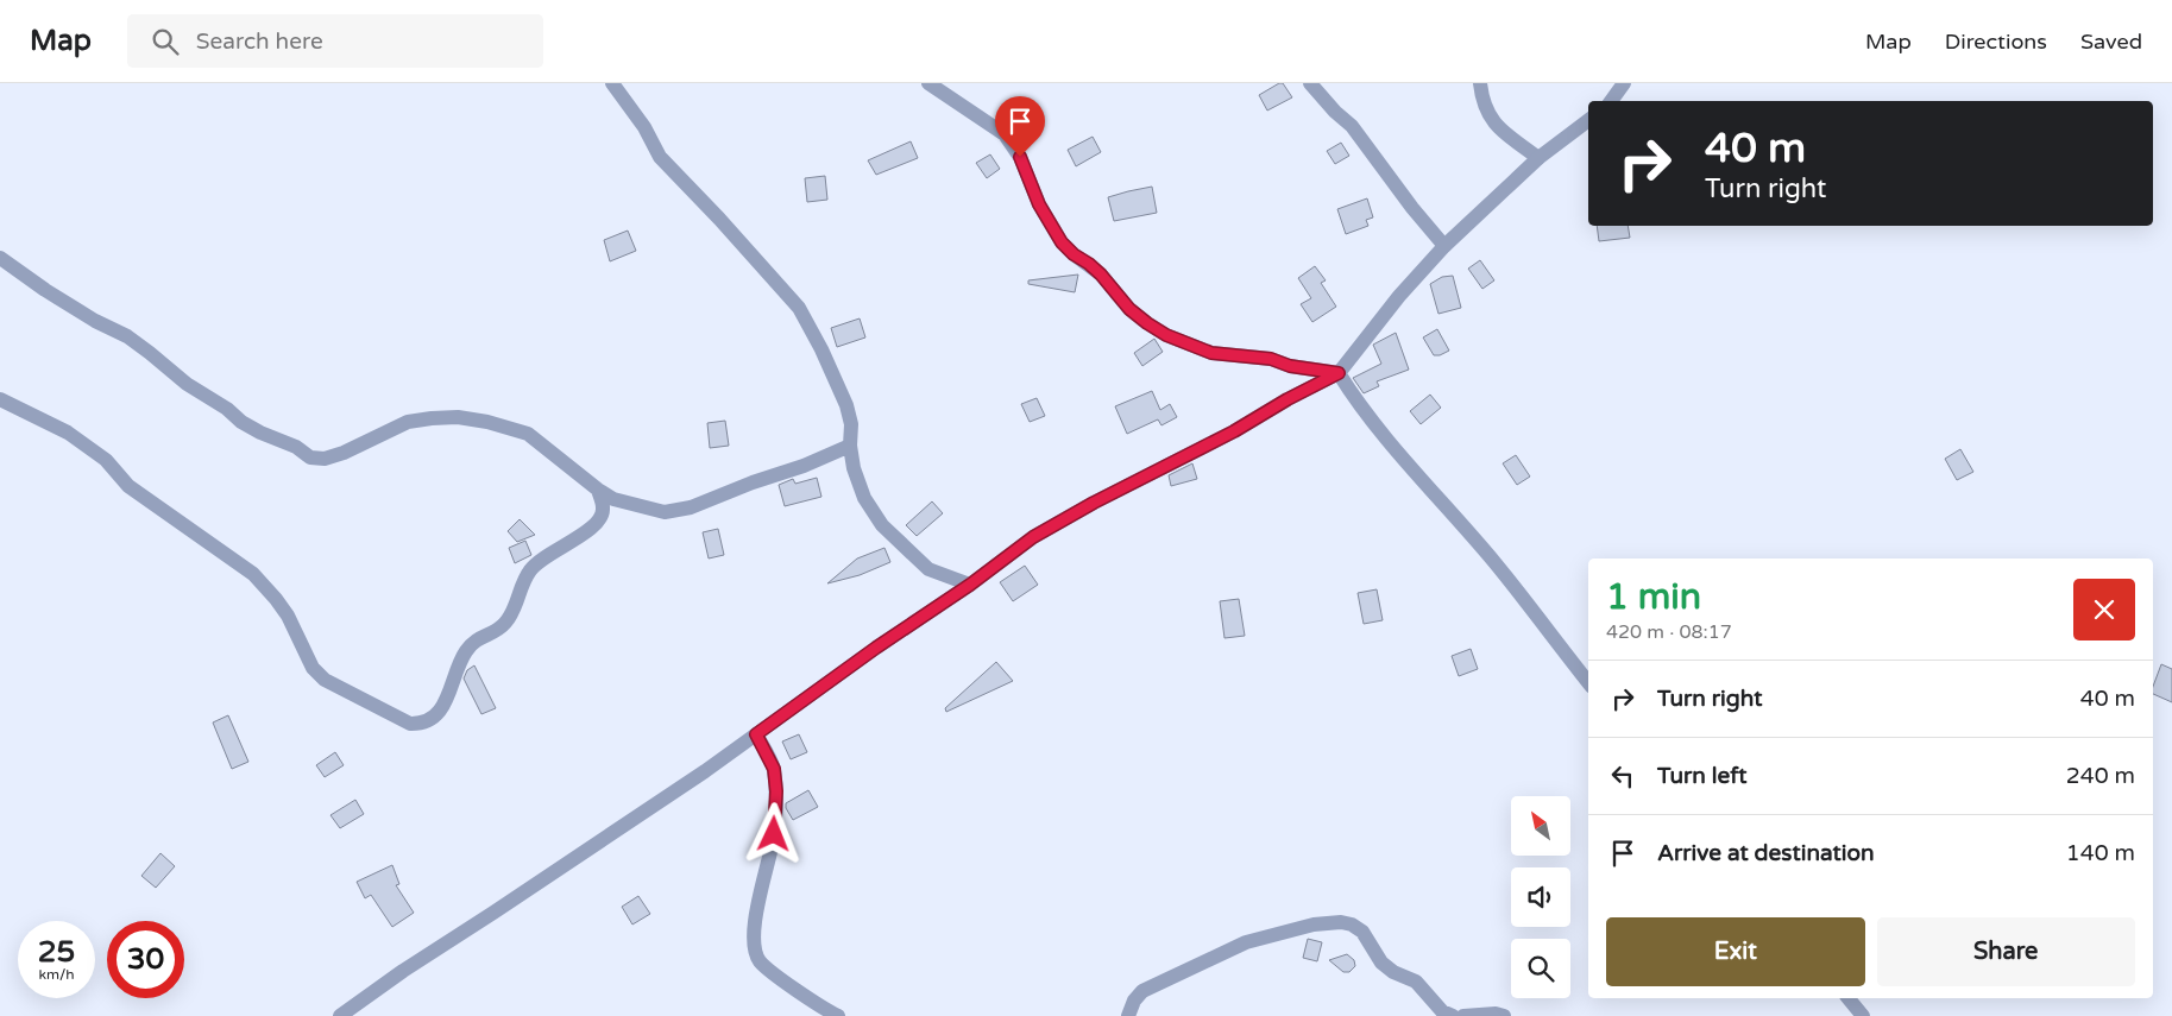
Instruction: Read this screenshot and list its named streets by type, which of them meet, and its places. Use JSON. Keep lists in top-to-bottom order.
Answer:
{
  "north": "top left",
  "page": {
    "header": "Map",
    "search": "Search here",
    "nav": ["Map", "Directions", "Saved"],
    "turn": ["40 m", "Turn right"],
    "heading": ["1 min", "420 m · 08:17"],
    "list": [
      {
        "name": "Turn right",
        "value": "40 m"
      },
      {
        "name": "Turn left",
        "value": "240 m"
      },
      {
        "name": "Arrive at destination",
        "value": "140 m"
      }
    ],
    "buttons": ["Exit", "Share"],
    "speed": "25 km/h",
    "limit": "30"
  }
}
